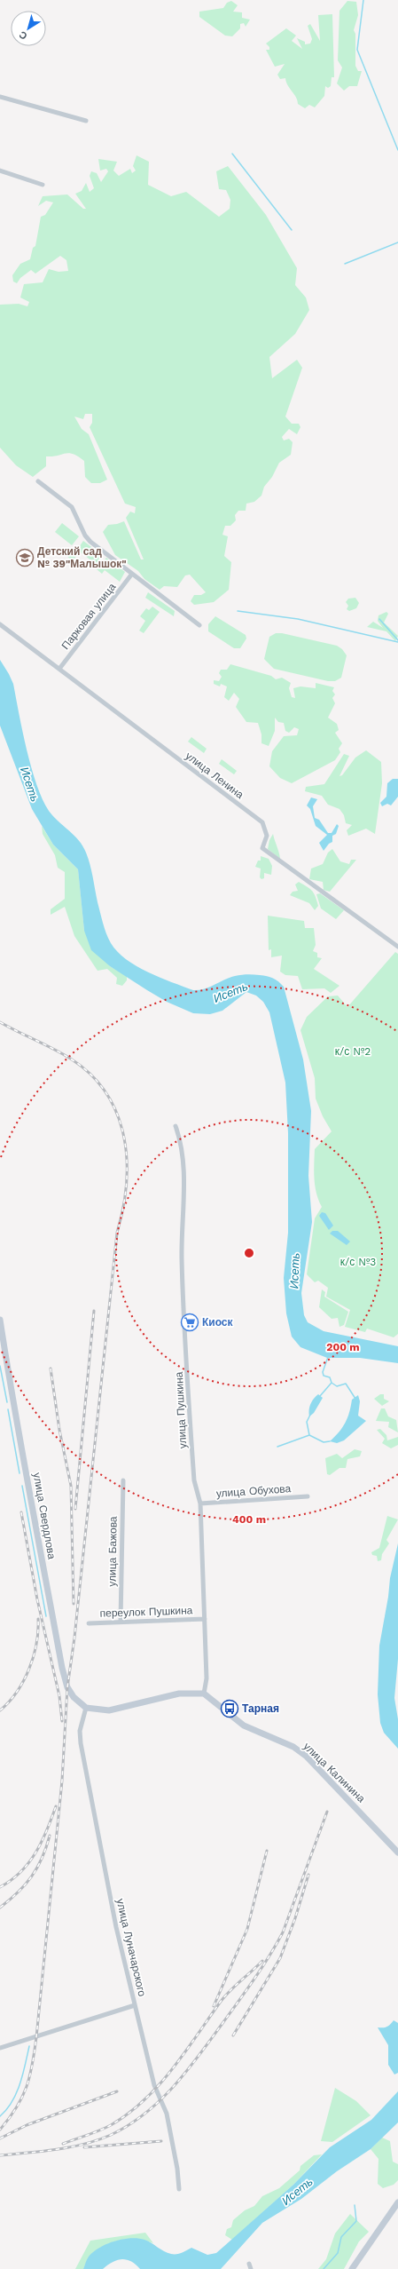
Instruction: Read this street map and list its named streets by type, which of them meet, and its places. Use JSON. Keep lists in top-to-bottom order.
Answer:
{
  "streets": {
    "main road": ["улица Свердлова", "улица Калинина"],
    "street": [
      "Парковая улица",
      "улица Ленина",
      "улица Пушкина",
      "улица Обухова",
      "улица Бажова",
      "переулок Пушкина",
      "улица Луначарского"
    ]
  },
  "crossings": [
    ["Парковая улица", "улица Ленина"],
    ["улица Пушкина", "улица Обухова"],
    ["улица Пушкина", "переулок Пушкина"],
    ["улица Пушкина", "улица Калинина"],
    ["улица Свердлова", "улица Луначарского"],
    ["улица Бажова", "переулок Пушкина"]
  ],
  "water": ["Исеть"],
  "parks": ["к/с №2", "к/с №3"],
  "places": {
    "school or university": ["Детский сад № 39\"Малышок\""],
    "supermarket": ["Киоск"],
    "bus stop": ["Тарная"]
  },
  "north": "bottom left",
  "rings": ["200 m", "400 m"]
}
